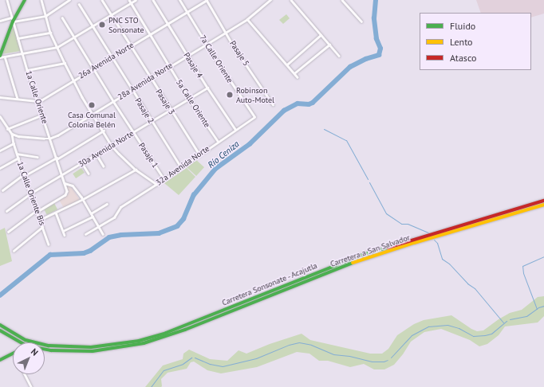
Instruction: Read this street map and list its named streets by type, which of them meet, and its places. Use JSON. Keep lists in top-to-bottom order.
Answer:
{
  "streets": {
    "main road": ["Carretera a San Salvador", "Carretera Sonsonate - Acajutla"],
    "street": [
      "Pasaje 5",
      "7a Calle Oriente",
      "26a Avenida Norte",
      "Pasaje 4",
      "28a Avenida Norte",
      "1a Calle Oriente",
      "Pasaje 3",
      "5a Calle Oriente",
      "Pasaje 2",
      "30a Avenida Norte",
      "Pasaje 1",
      "32a Avenida Norte",
      "1a Calle Oriente Bis"
    ]
  },
  "crossings": [
    ["Pasaje 5", "26a Avenida Norte"],
    ["Pasaje 5", "28a Avenida Norte"],
    ["7a Calle Oriente", "26a Avenida Norte"],
    ["7a Calle Oriente", "28a Avenida Norte"],
    ["7a Calle Oriente", "32a Avenida Norte"],
    ["26a Avenida Norte", "Pasaje 4"],
    ["26a Avenida Norte", "1a Calle Oriente"],
    ["26a Avenida Norte", "Pasaje 3"],
    ["26a Avenida Norte", "5a Calle Oriente"],
    ["26a Avenida Norte", "Pasaje 2"],
    ["26a Avenida Norte", "Pasaje 1"],
    ["Pasaje 4", "28a Avenida Norte"],
    ["Pasaje 4", "30a Avenida Norte"],
    ["Pasaje 4", "32a Avenida Norte"],
    ["28a Avenida Norte", "1a Calle Oriente"],
    ["28a Avenida Norte", "Pasaje 3"],
    ["28a Avenida Norte", "5a Calle Oriente"],
    ["28a Avenida Norte", "Pasaje 2"],
    ["28a Avenida Norte", "Pasaje 1"],
    ["1a Calle Oriente", "30a Avenida Norte"],
    ["1a Calle Oriente", "1a Calle Oriente Bis"],
    ["Pasaje 3", "30a Avenida Norte"],
    ["Pasaje 3", "32a Avenida Norte"],
    ["5a Calle Oriente", "30a Avenida Norte"],
    ["5a Calle Oriente", "32a Avenida Norte"],
    ["Pasaje 2", "30a Avenida Norte"],
    ["Pasaje 2", "32a Avenida Norte"],
    ["30a Avenida Norte", "Pasaje 1"],
    ["30a Avenida Norte", "1a Calle Oriente Bis"],
    ["Pasaje 1", "32a Avenida Norte"]
  ],
  "water": ["Río Ceniza"],
  "places": ["PNC STO Sonsonate", "Robinson Auto-Motel", "Casa Comunal Colonia Belén"],
  "legend": ["Fluido", "Lento", "Atasco"],
  "north": "top right"
}
